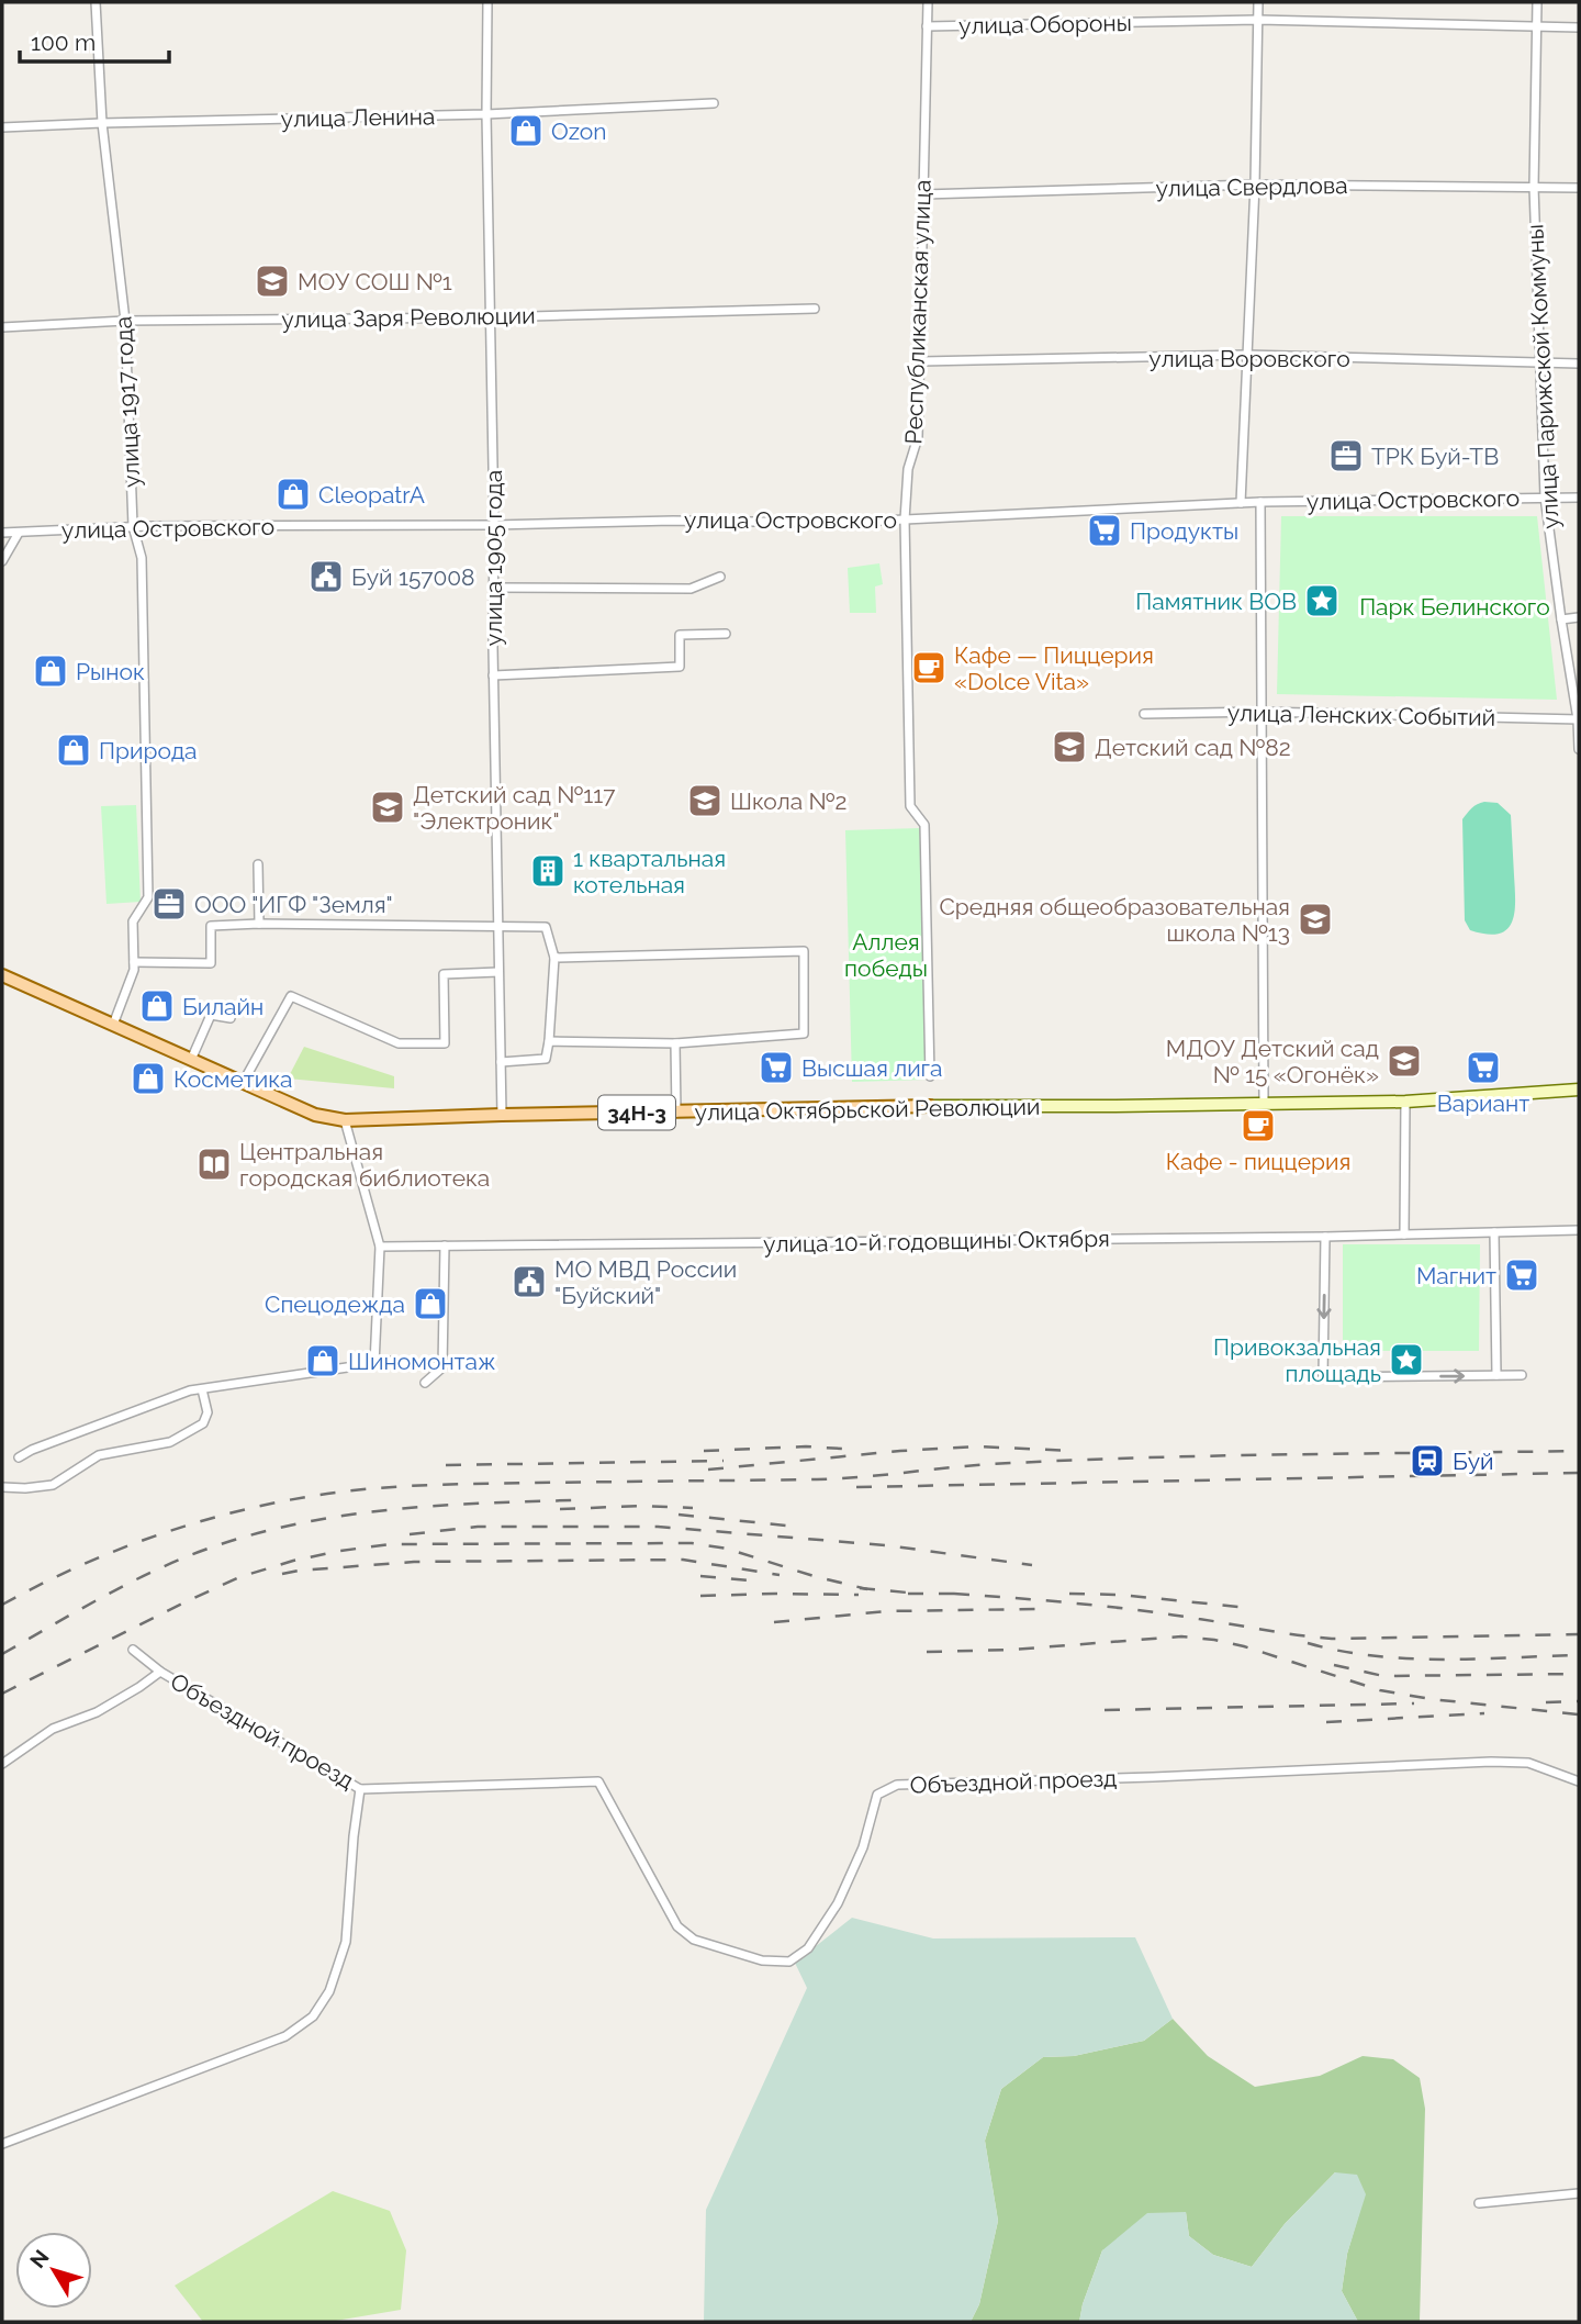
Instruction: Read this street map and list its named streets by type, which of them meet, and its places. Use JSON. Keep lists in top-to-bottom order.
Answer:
{
  "streets": {
    "main road": ["улица Октябрьской Революции", "34Н-3"],
    "street": [
      "улица Обороны",
      "улица Ленина",
      "улица Свердлова",
      "Республиканская улица",
      "улица Заря Революции",
      "улица Воровского",
      "улица Парижской Коммуны",
      "улица 1917 года",
      "улица Островского",
      "улица 1905 года",
      "улица Ленских Событий",
      "улица 10-й годовщины Октября",
      "Объездной проезд"
    ]
  },
  "crossings": [
    ["улица Обороны", "Республиканская улица"],
    ["улица Обороны", "улица Парижской Коммуны"],
    ["улица Ленина", "улица 1917 года"],
    ["улица Ленина", "улица 1905 года"],
    ["улица Свердлова", "Республиканская улица"],
    ["улица Свердлова", "улица Парижской Коммуны"],
    ["Республиканская улица", "улица Воровского"],
    ["Республиканская улица", "улица Островского"],
    ["улица Заря Революции", "улица 1917 года"],
    ["улица Заря Революции", "улица 1905 года"],
    ["улица Воровского", "улица Парижской Коммуны"],
    ["улица Парижской Коммуны", "улица Островского"],
    ["улица Парижской Коммуны", "улица Ленских Событий"],
    ["улица 1917 года", "улица Островского"],
    ["улица 1917 года", "улица Октябрьской Революции"],
    ["улица Островского", "улица 1905 года"],
    ["улица 1905 года", "улица Октябрьской Революции"]
  ],
  "parks": ["Парк Белинского", "Аллея победы"],
  "places": {
    "shop": [
      "Ozon",
      "CleopatrA",
      "Рынок",
      "Природа",
      "Билайн",
      "Косметика",
      "Спецодежда",
      "Шиномонтаж"
    ],
    "school or university": [
      "МОУ СОШ №1",
      "Детский сад №82",
      "Школа №2",
      "Детский сад №117 \"Электроник\"",
      "Средняя общеобразовательная школа №13",
      "МДОУ Детский сад № 15 «Огонёк»"
    ],
    "office": ["ТРК Буй-ТВ", "ООО \"ИГФ \"Земля\""],
    "supermarket": [
      "Продукты",
      "Высшая лига",
      "Вариант",
      "Магнит"
    ],
    "public building": ["Буй 157008", "МО МВД России \"Буйский\""],
    "place": ["Памятник ВОВ", "Привокзальная площадь"],
    "cafe": ["Кафе — Пиццерия «Dolce Vita»", "Кафе - пиццерия"],
    "building": ["1 квартальная котельная"],
    "library": ["Центральная городская библиотека"],
    "station": ["Буй"]
  },
  "scale_bar": "100 m",
  "north": "top left"
}
